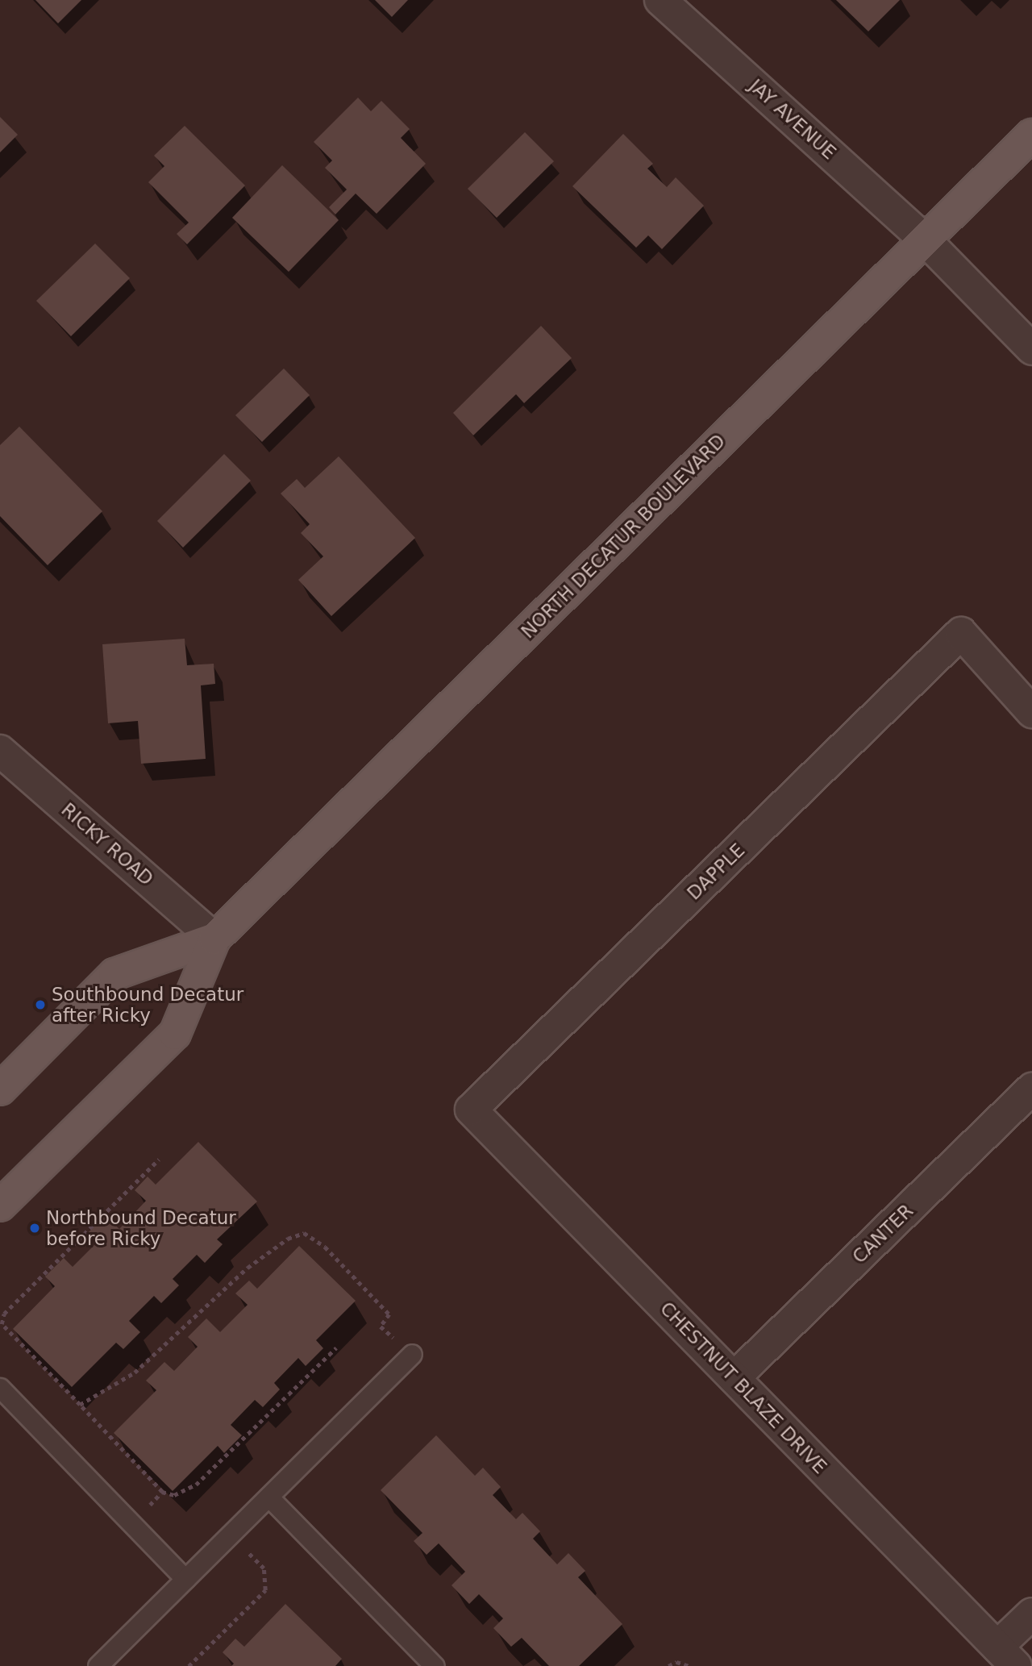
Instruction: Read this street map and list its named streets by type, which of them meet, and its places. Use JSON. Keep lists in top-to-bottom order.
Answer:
{
  "streets": {
    "main road": ["NORTH DECATUR BOULEVARD"],
    "street": [
      "JAY AVENUE",
      "RICKY ROAD",
      "DAPPLE",
      "CANTER",
      "CHESTNUT BLAZE DRIVE"
    ]
  },
  "crossings": [
    ["JAY AVENUE", "NORTH DECATUR BOULEVARD"],
    ["NORTH DECATUR BOULEVARD", "RICKY ROAD"],
    ["DAPPLE", "CHESTNUT BLAZE DRIVE"],
    ["CANTER", "CHESTNUT BLAZE DRIVE"]
  ],
  "places": ["Southbound Decatur after Ricky", "Northbound Decatur before Ricky"]
}
